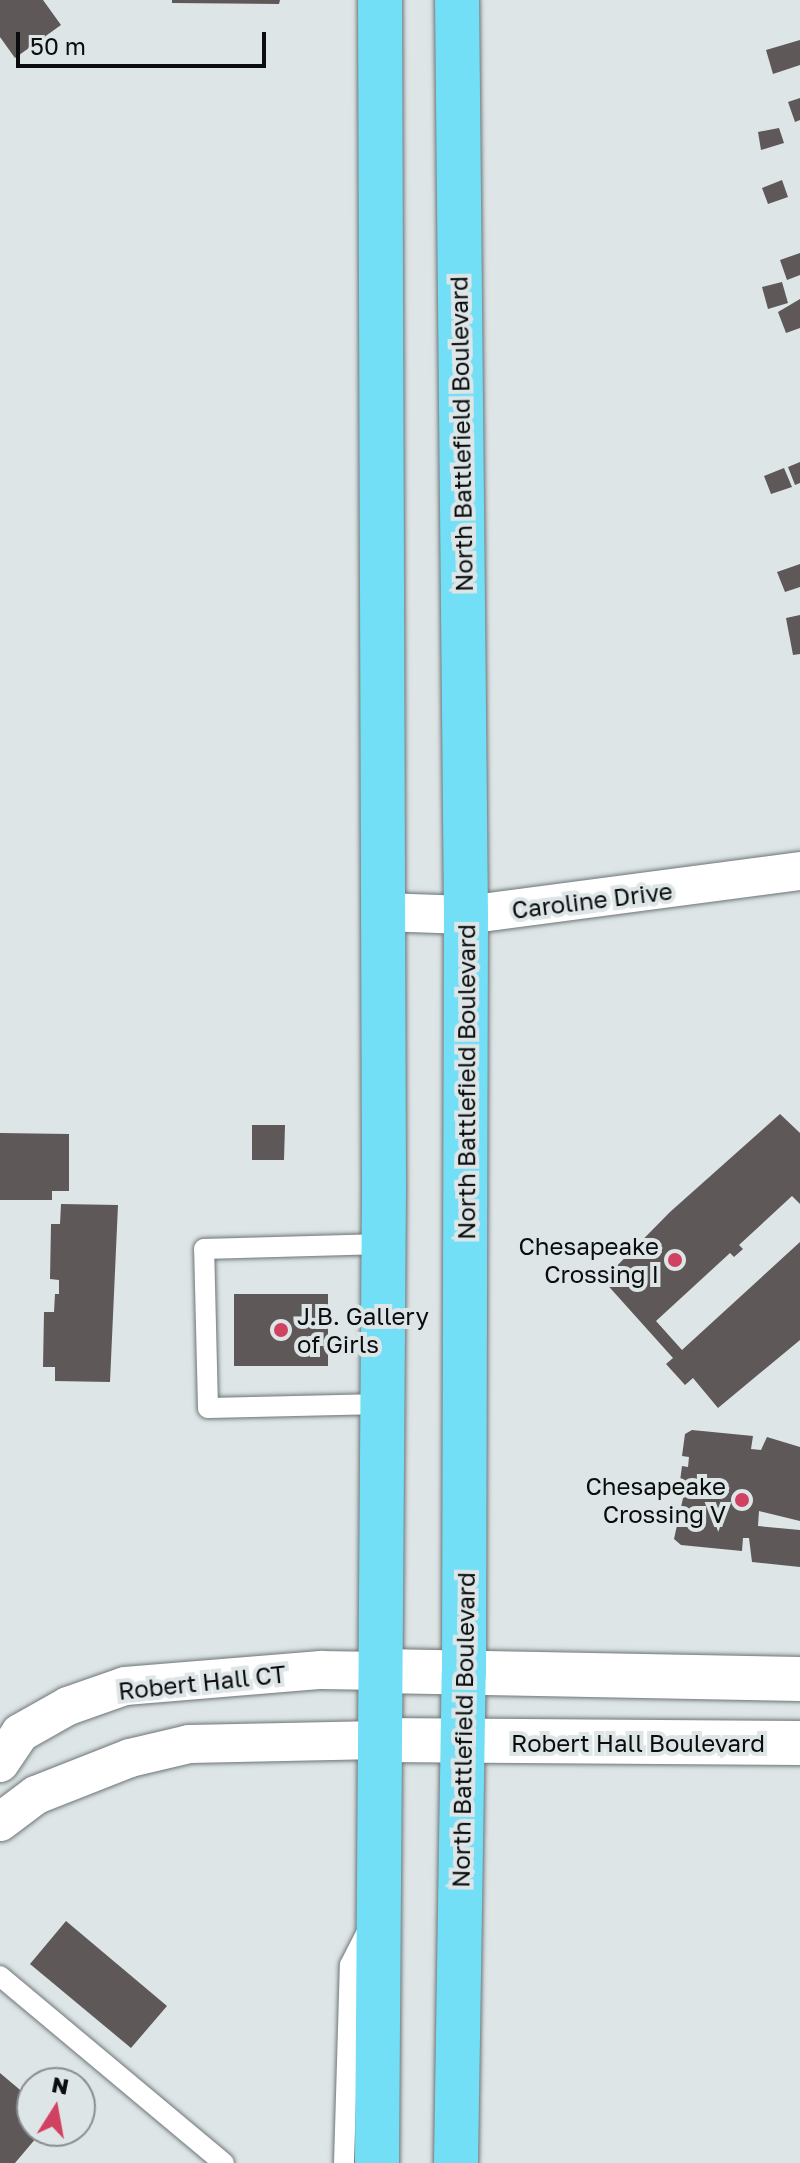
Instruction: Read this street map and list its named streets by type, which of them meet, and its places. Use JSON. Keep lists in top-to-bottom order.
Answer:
{
  "streets": {
    "main road": ["North Battlefield Boulevard"],
    "street": ["Caroline Drive", "Robert Hall CT", "Robert Hall Boulevard"]
  },
  "crossings": [
    ["North Battlefield Boulevard", "Caroline Drive"],
    ["North Battlefield Boulevard", "Robert Hall Boulevard"]
  ],
  "places": ["Chesapeake Crossing I", "J.B. Gallery of Girls", "Chesapeake Crossing V"],
  "scale_bar": "50 m",
  "north": "top"
}
